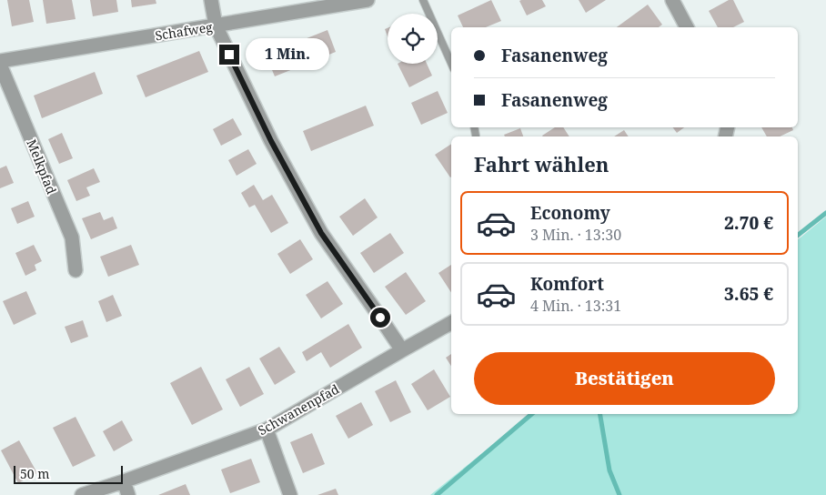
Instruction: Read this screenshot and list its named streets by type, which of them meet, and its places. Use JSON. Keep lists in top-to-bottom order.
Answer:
{
  "streets": {
    "street": ["Schafweg", "Melkpfad", "Schwanenpfad"]
  },
  "crossings": [
    ["Schafweg", "Melkpfad"]
  ],
  "scale_bar": "50 m",
  "page": {
    "banner": ["Fasanenweg", "Fasanenweg"],
    "bubble": "1 Min.",
    "heading": "Fahrt wählen",
    "list": [
      {
        "name": "Economy",
        "note": "3 Min. · 13:30",
        "value": "2.70 €"
      },
      {
        "name": "Komfort",
        "note": "4 Min. · 13:31",
        "value": "3.65 €"
      }
    ],
    "buttons": "Bestätigen",
    "scale": "50 m"
  }
}
